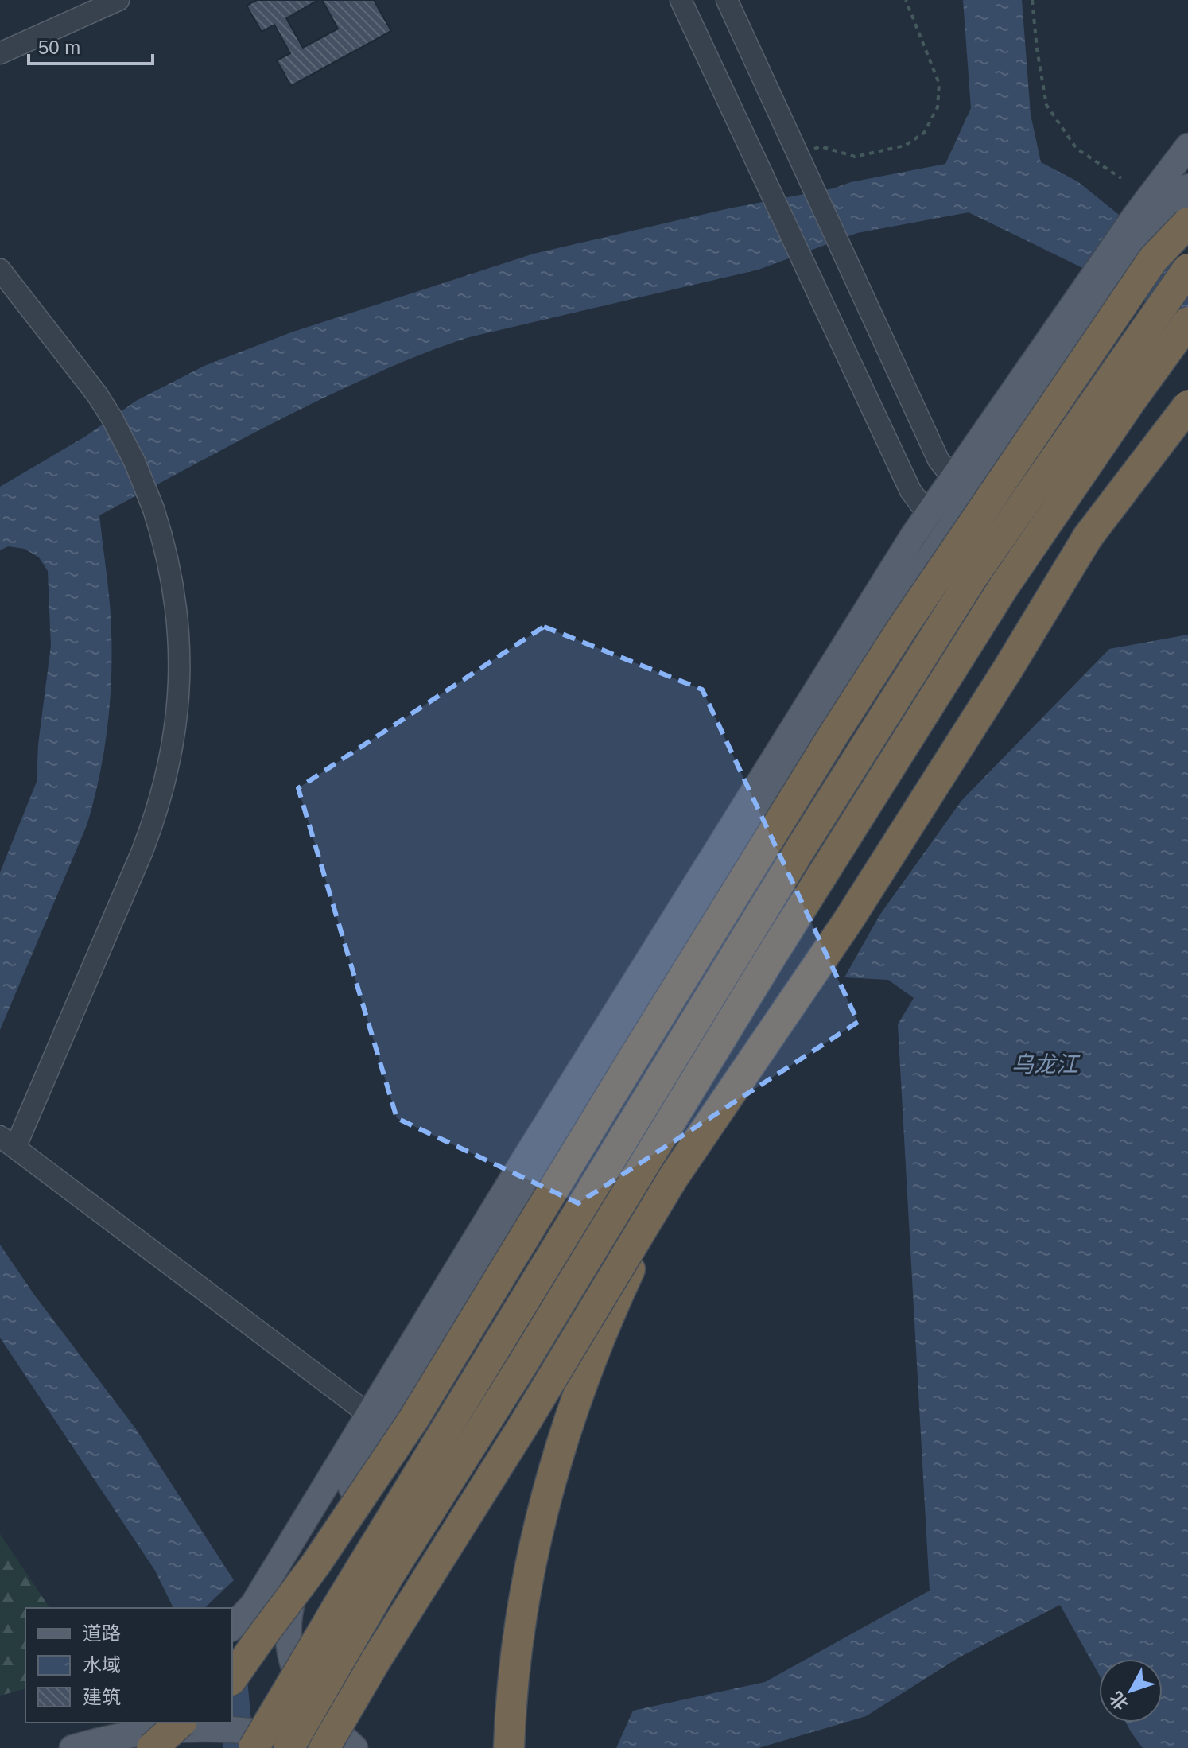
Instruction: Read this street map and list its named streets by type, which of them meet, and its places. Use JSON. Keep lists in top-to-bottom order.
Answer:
{
  "water": ["乌龙江"],
  "legend": ["道路", "水域", "建筑"],
  "scale_bar": "50 m",
  "north": "bottom left"
}
